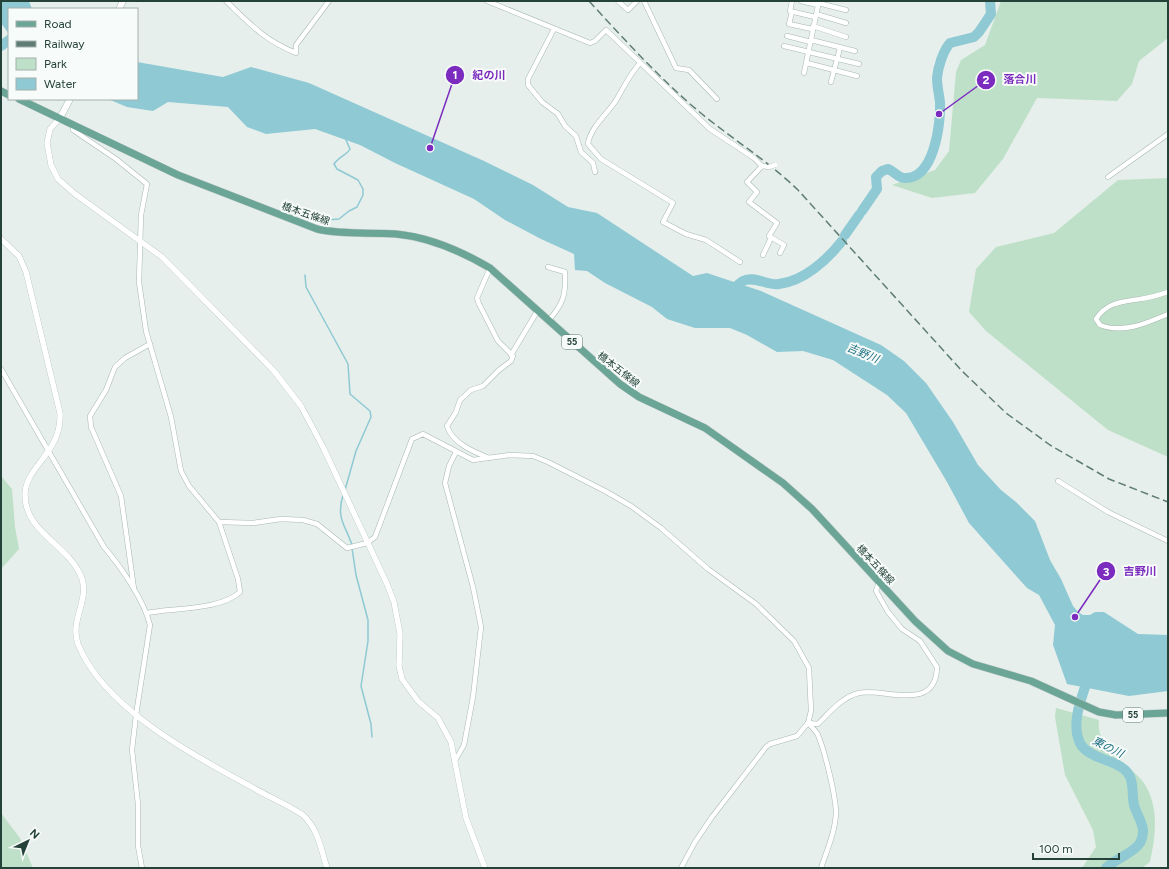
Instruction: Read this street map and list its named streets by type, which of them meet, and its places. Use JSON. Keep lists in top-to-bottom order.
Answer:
{
  "streets": {
    "main road": ["橋本五條線", "55"]
  },
  "water": ["吉野川", "東の川"],
  "places": ["落合川", "紀の川", "吉野川"],
  "legend": [
    "Road",
    "Railway",
    "Park",
    "Water"
  ],
  "scale_bar": "100 m",
  "north": "top right"
}
